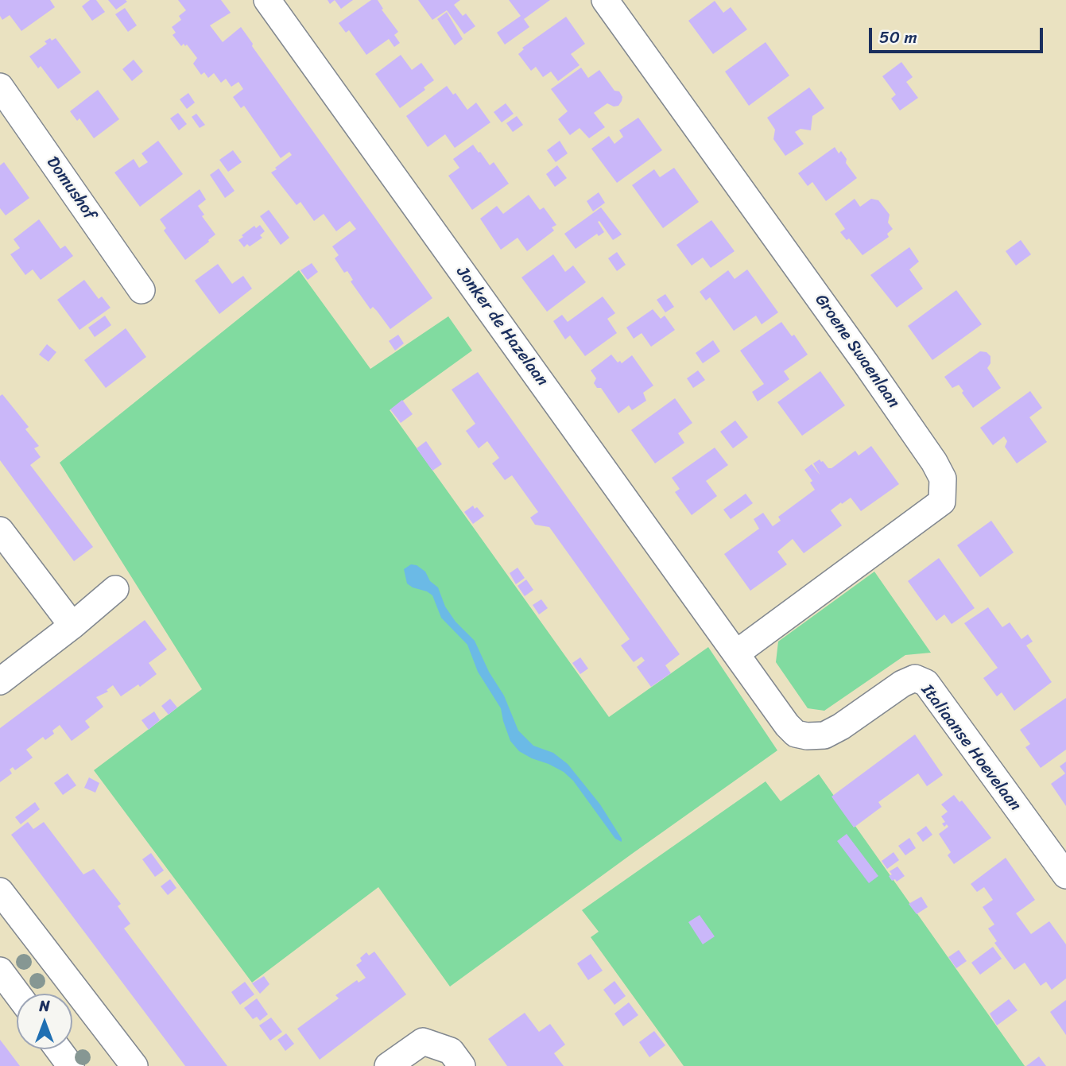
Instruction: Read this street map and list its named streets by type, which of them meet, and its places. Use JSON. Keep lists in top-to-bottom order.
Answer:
{
  "streets": {
    "street": [
      "Domushof",
      "Jonker de Hazelaan",
      "Groene Swaenlaan",
      "Italiaanse Hoevelaan"
    ]
  },
  "crossings": [
    ["Jonker de Hazelaan", "Groene Swaenlaan"],
    ["Jonker de Hazelaan", "Italiaanse Hoevelaan"],
    ["Groene Swaenlaan", "Italiaanse Hoevelaan"]
  ],
  "scale_bar": "50 m",
  "north": "top"
}
